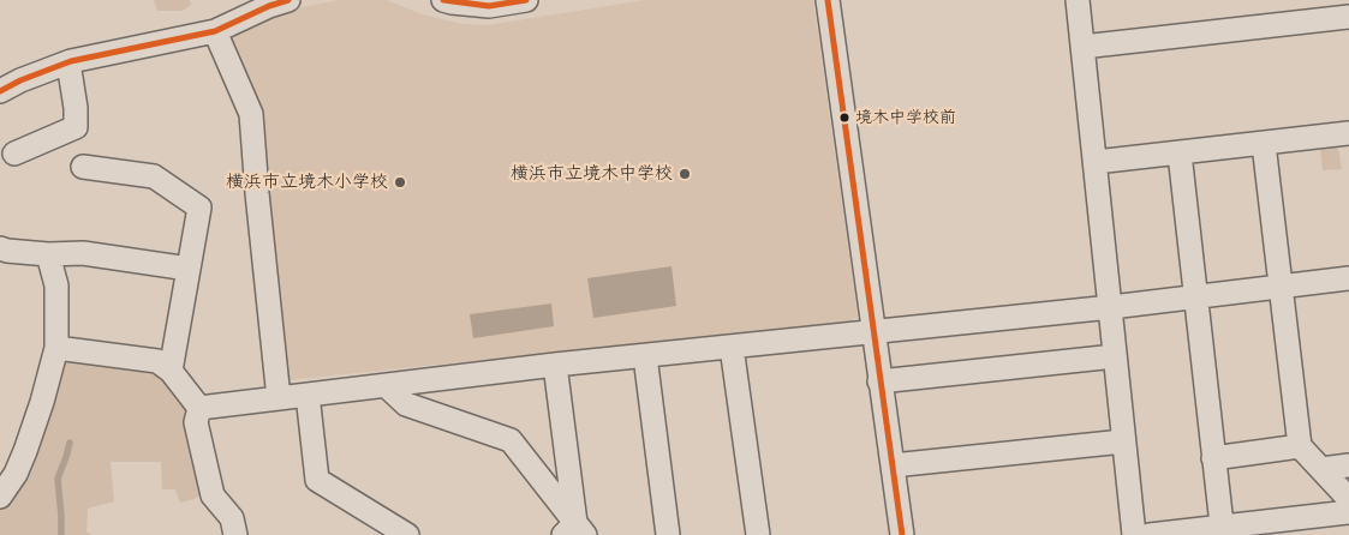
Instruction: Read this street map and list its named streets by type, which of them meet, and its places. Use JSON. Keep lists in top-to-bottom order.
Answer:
{
  "places": ["境木中学校前", "横浜市立境木中学校", "横浜市立境木小学校"]
}
